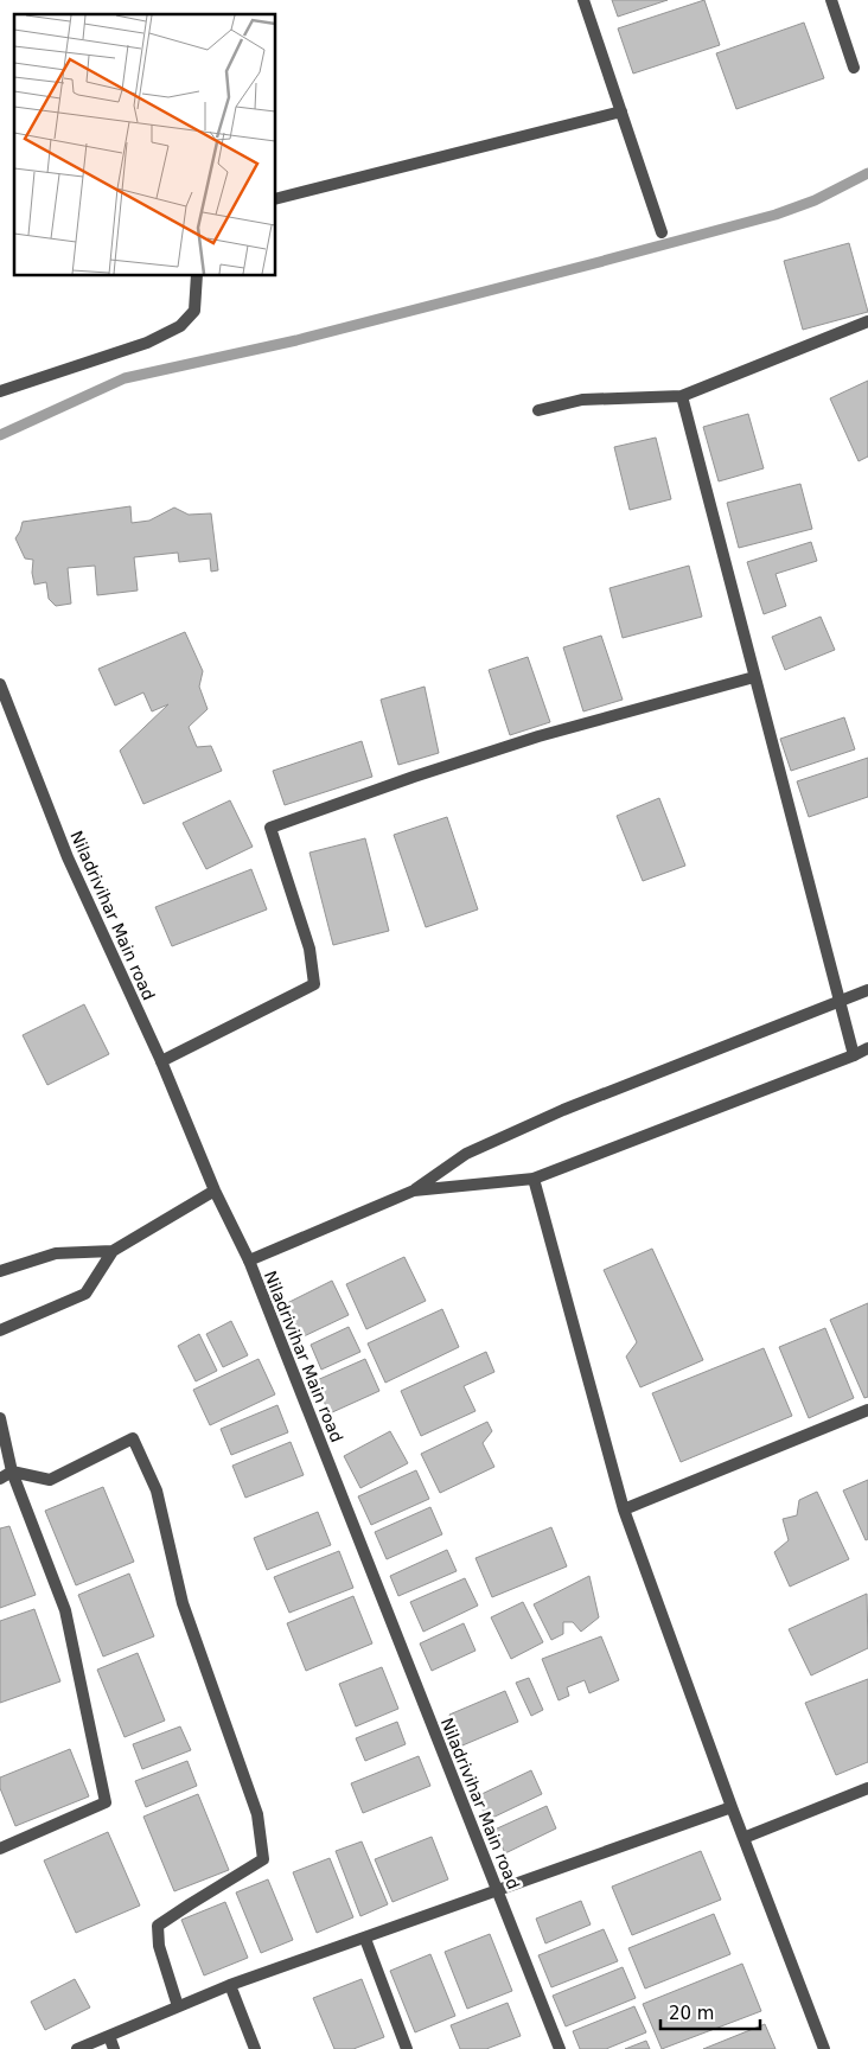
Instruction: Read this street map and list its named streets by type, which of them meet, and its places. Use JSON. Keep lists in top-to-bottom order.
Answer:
{
  "streets": {
    "street": ["Niladrivihar Main road"]
  },
  "scale_bar": "20 m"
}
